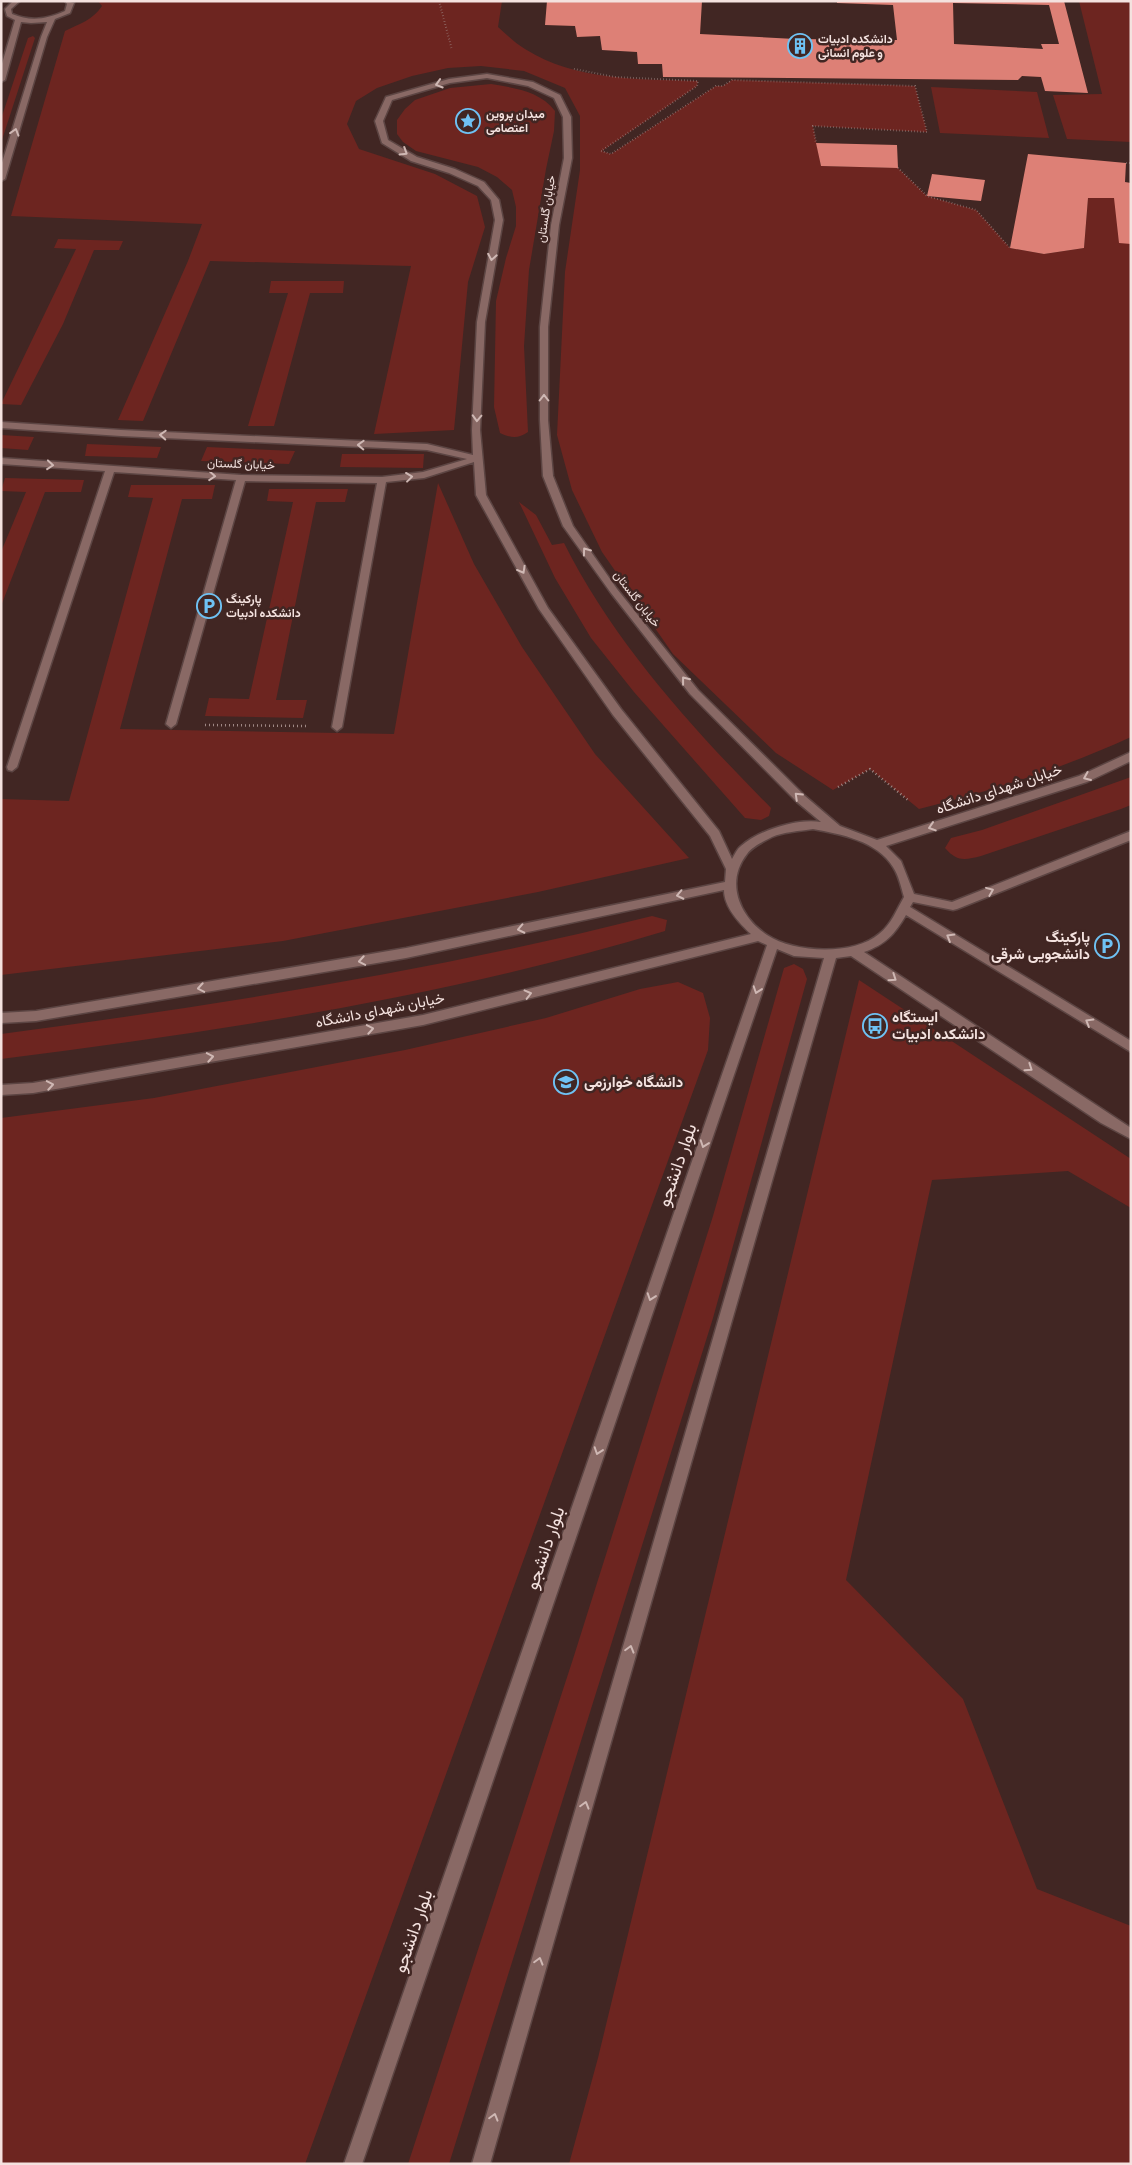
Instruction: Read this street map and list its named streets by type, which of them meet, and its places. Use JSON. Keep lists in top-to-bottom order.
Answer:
{
  "streets": {
    "lane": ["خیابان گلستان", "خیابان شهدای دانشگاه", "بلوار دانشجو"]
  },
  "crossings": [
    ["خیابان گلستان", "خیابان شهدای دانشگاه"],
    ["خیابان گلستان", "بلوار دانشجو"],
    ["خیابان شهدای دانشگاه", "بلوار دانشجو"]
  ],
  "places": {
    "building": ["دانشکده ادبیات و علوم انسانی"],
    "place": ["میدان پروین اعتصامی"],
    "parking": ["پارکینگ دانشکده ادبیات", "پارکینگ دانشجویی شرقی"],
    "bus stop": ["ایستگاه دانشکده ادبیات"],
    "school or university": ["دانشگاه خوارزمی"]
  }
}
